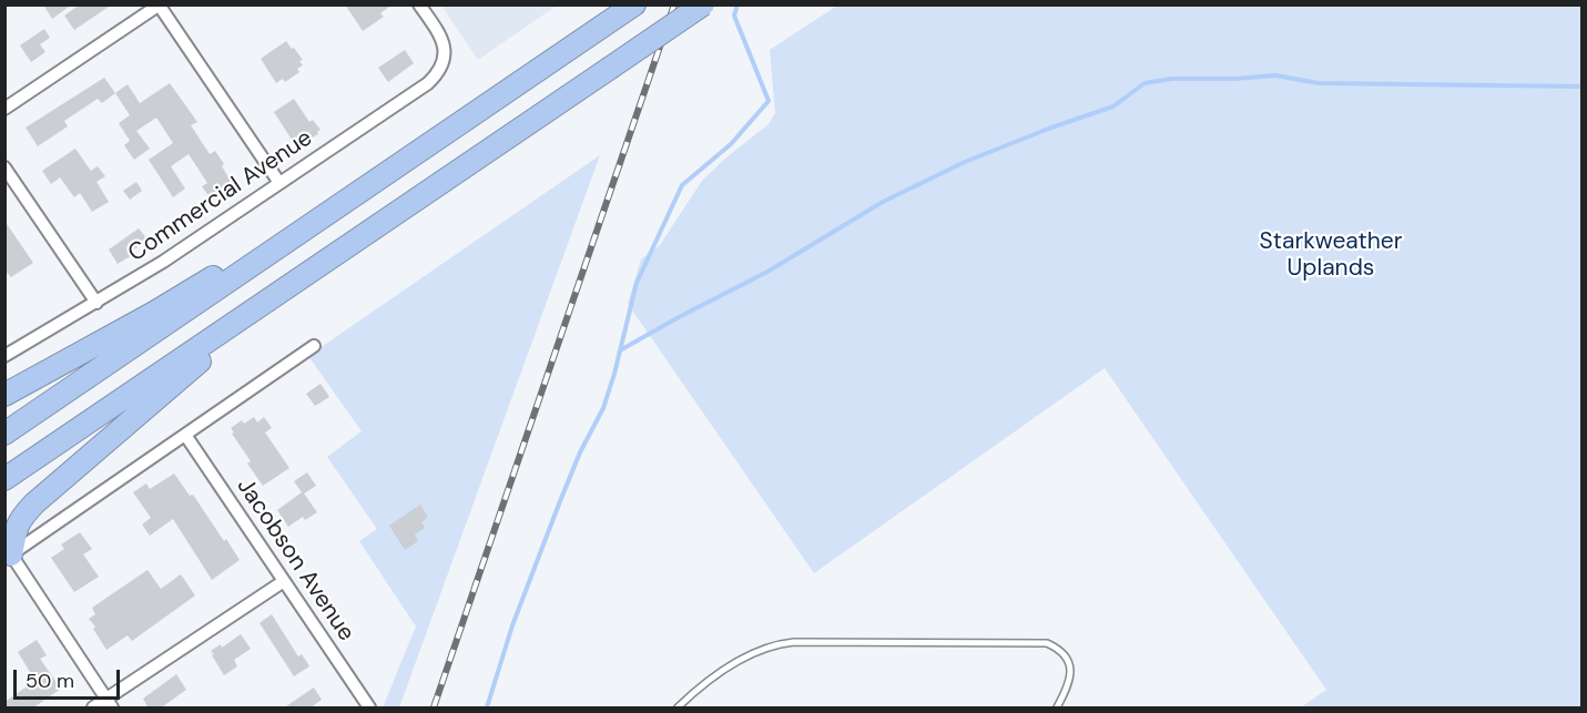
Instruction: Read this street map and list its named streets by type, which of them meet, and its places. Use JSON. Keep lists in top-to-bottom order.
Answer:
{
  "streets": {
    "street": ["Commercial Avenue", "Jacobson Avenue"]
  },
  "parks": ["Starkweather Uplands"],
  "scale_bar": "50 m"
}
